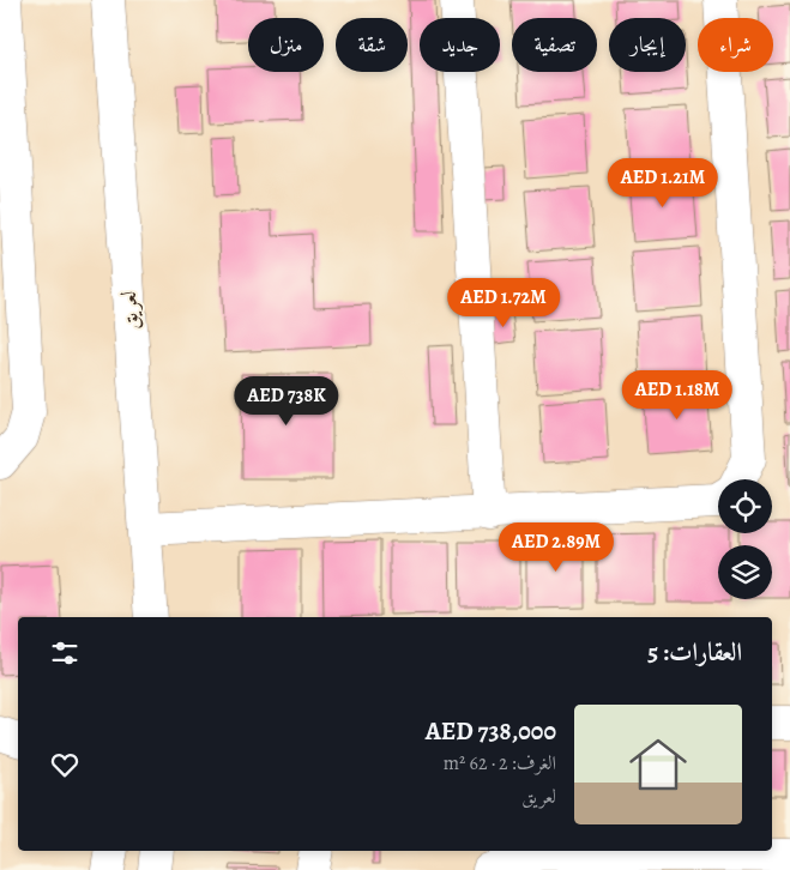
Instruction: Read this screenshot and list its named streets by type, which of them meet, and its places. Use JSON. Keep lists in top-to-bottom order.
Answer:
{
  "streets": {
    "street": ["لعريق"]
  },
  "page": {
    "chip": [
      "شراء",
      "إيجار",
      "تصفية",
      "جديد",
      "شقة",
      "منزل"
    ],
    "price": [
      "AED 1.21M",
      "AED 1.72M",
      "AED 1.18M",
      "AED 738K",
      "AED 2.89M"
    ],
    "heading": "العقارات: 5",
    "list": [
      {
        "name": "AED 738,000",
        "note": "الغرف: 2 · 62 m² · لعريق"
      }
    ]
  }
}
